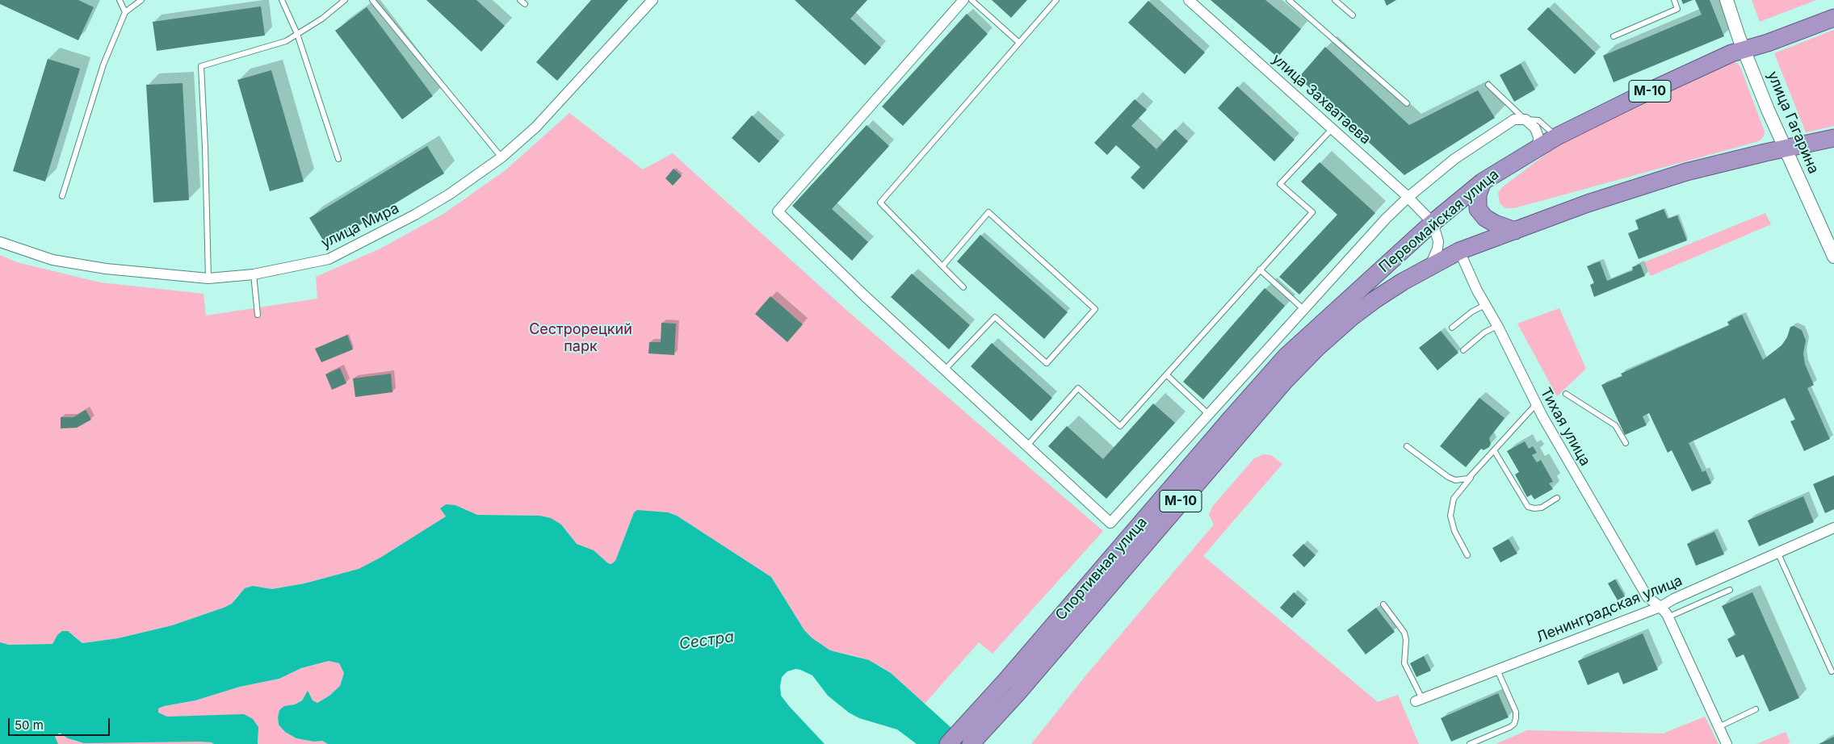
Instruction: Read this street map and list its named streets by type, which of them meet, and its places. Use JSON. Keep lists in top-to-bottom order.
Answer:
{
  "streets": {
    "highway": ["М-10", "Первомайская улица", "Спортивная улица"],
    "street": [
      "улица Захватаева",
      "улица Гагарина",
      "улица Мира",
      "Тихая улица",
      "Ленинградская улица"
    ]
  },
  "crossings": [
    ["улица Захватаева", "Первомайская улица"],
    ["улица Гагарина", "Первомайская улица"],
    ["Первомайская улица", "Тихая улица"],
    ["Первомайская улица", "Спортивная улица"],
    ["Тихая улица", "Ленинградская улица"]
  ],
  "water": ["Сестра"],
  "parks": ["Сестрорецкий парк"],
  "scale_bar": "50 m"
}
